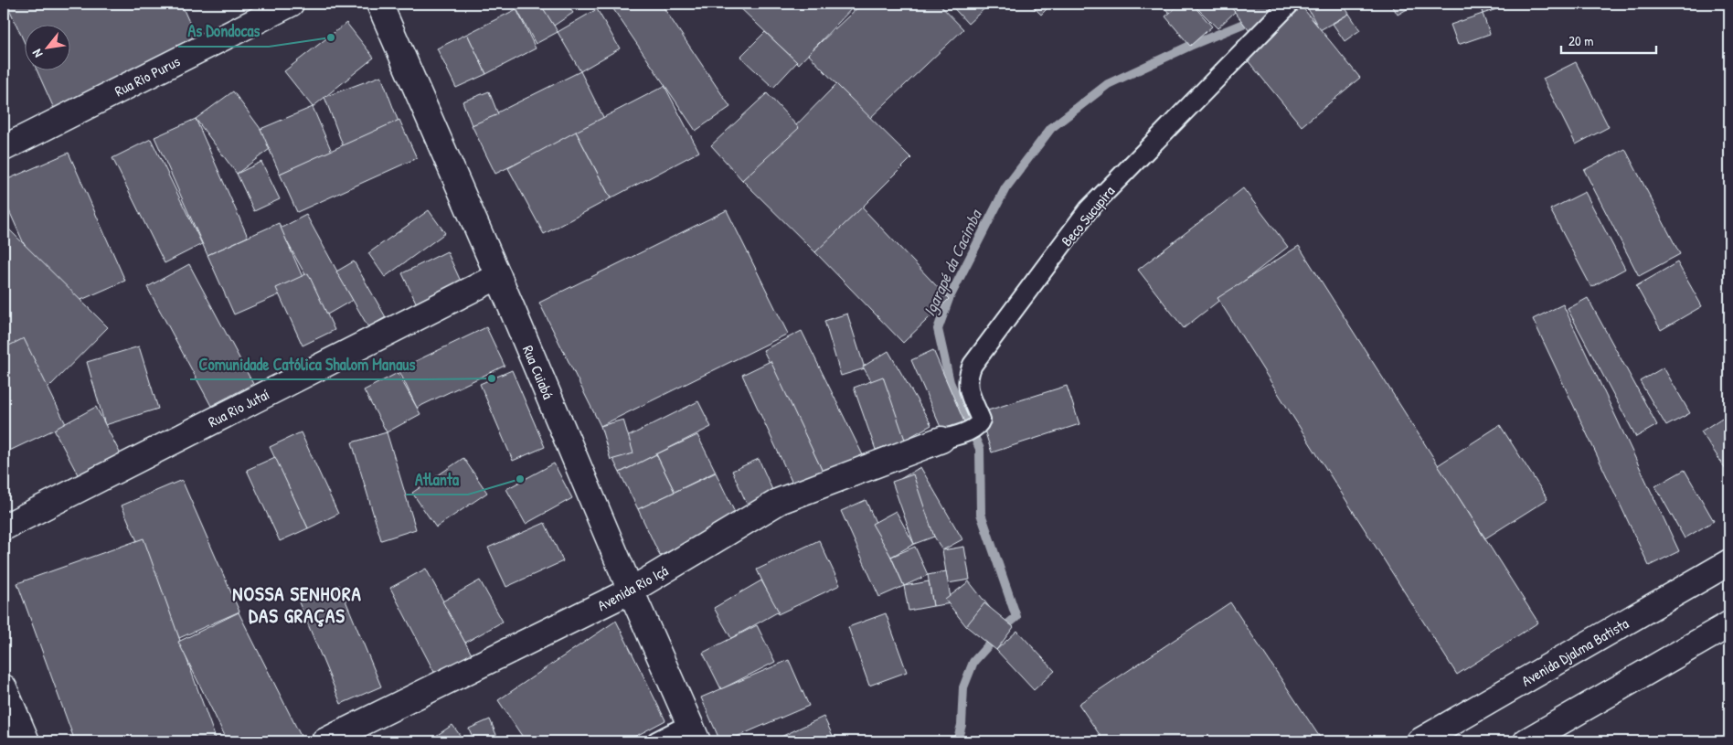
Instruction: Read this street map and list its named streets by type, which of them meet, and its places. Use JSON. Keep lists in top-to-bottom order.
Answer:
{
  "streets": {
    "street": [
      "Rua Rio Purus",
      "Rua Cuiabá",
      "Rua Rio Jutaí",
      "Avenida Rio Içá",
      "Avenida Djalma Batista"
    ],
    "lane": ["Beco Sucupira"]
  },
  "crossings": [
    ["Beco Sucupira", "Avenida Rio Içá"],
    ["Rua Cuiabá", "Rua Rio Jutaí"],
    ["Rua Cuiabá", "Avenida Rio Içá"]
  ],
  "districts": ["NOSSA SENHORA DAS GRAÇAS"],
  "water": ["Igarapé da Cacimba"],
  "places": ["As Dondocas", "Comunidade Católica Shalom Manaus", "Atlanta"],
  "scale_bar": "20 m",
  "north": "bottom left"
}
